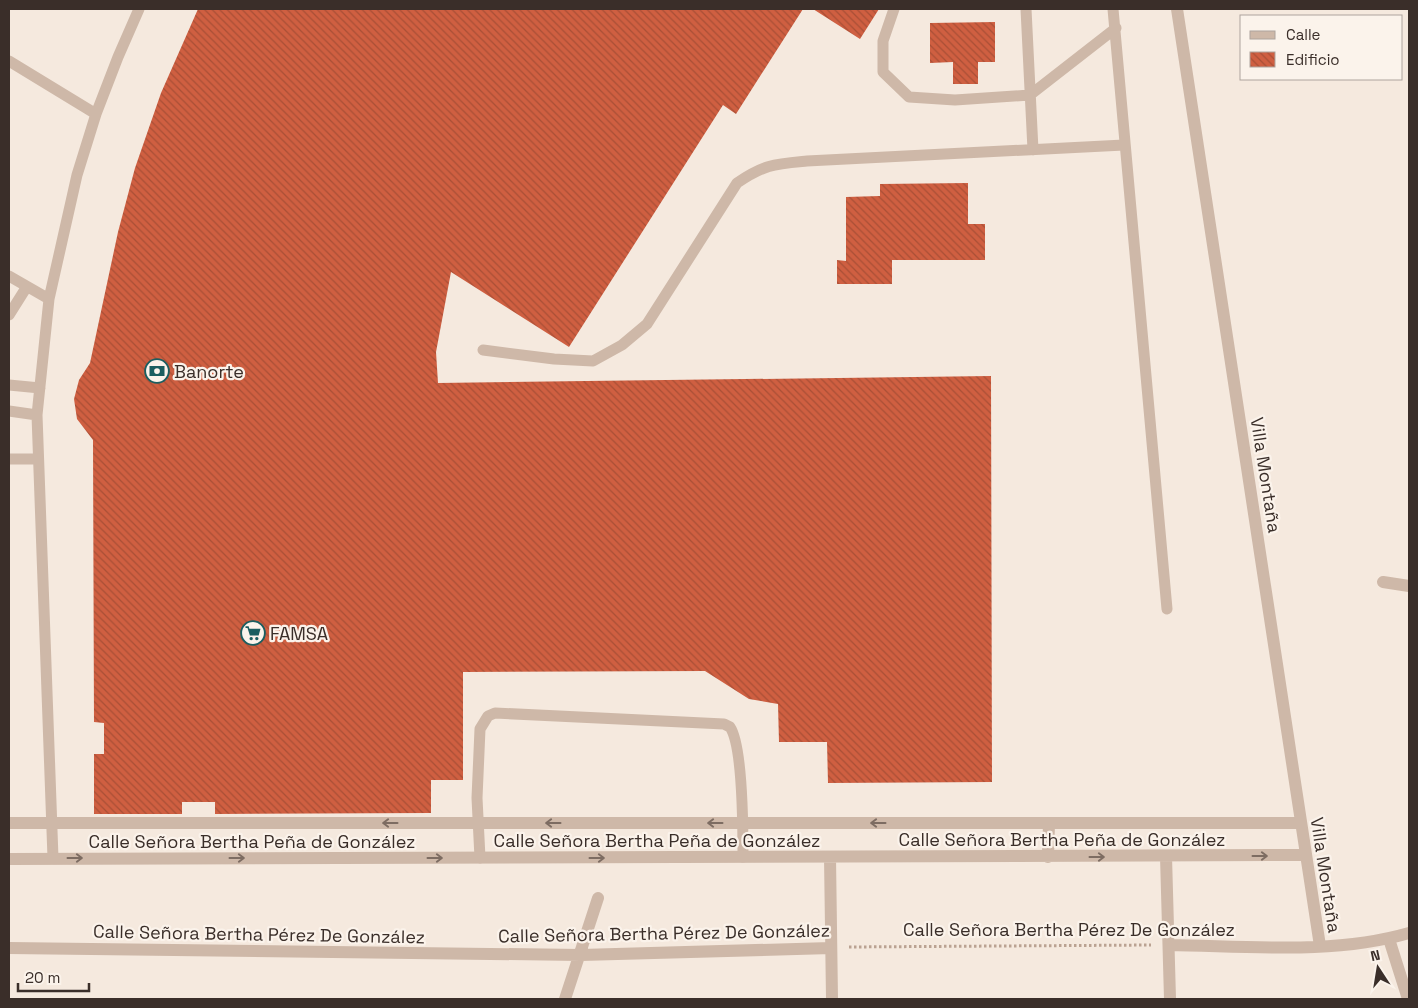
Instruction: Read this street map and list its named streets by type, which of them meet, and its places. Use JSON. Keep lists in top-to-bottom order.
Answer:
{
  "streets": {
    "street": ["Villa Montaña", "Calle Señora Bertha Peña de González", "Calle Señora Bertha Pérez De González"]
  },
  "crossings": [
    ["Villa Montaña", "Calle Señora Bertha Peña de González"],
    ["Villa Montaña", "Calle Señora Bertha Pérez De González"]
  ],
  "places": {
    "bank": ["Banorte"],
    "supermarket": ["FAMSA"]
  },
  "legend": ["Calle", "Edificio"],
  "scale_bar": "20 m",
  "north": "top"
}
